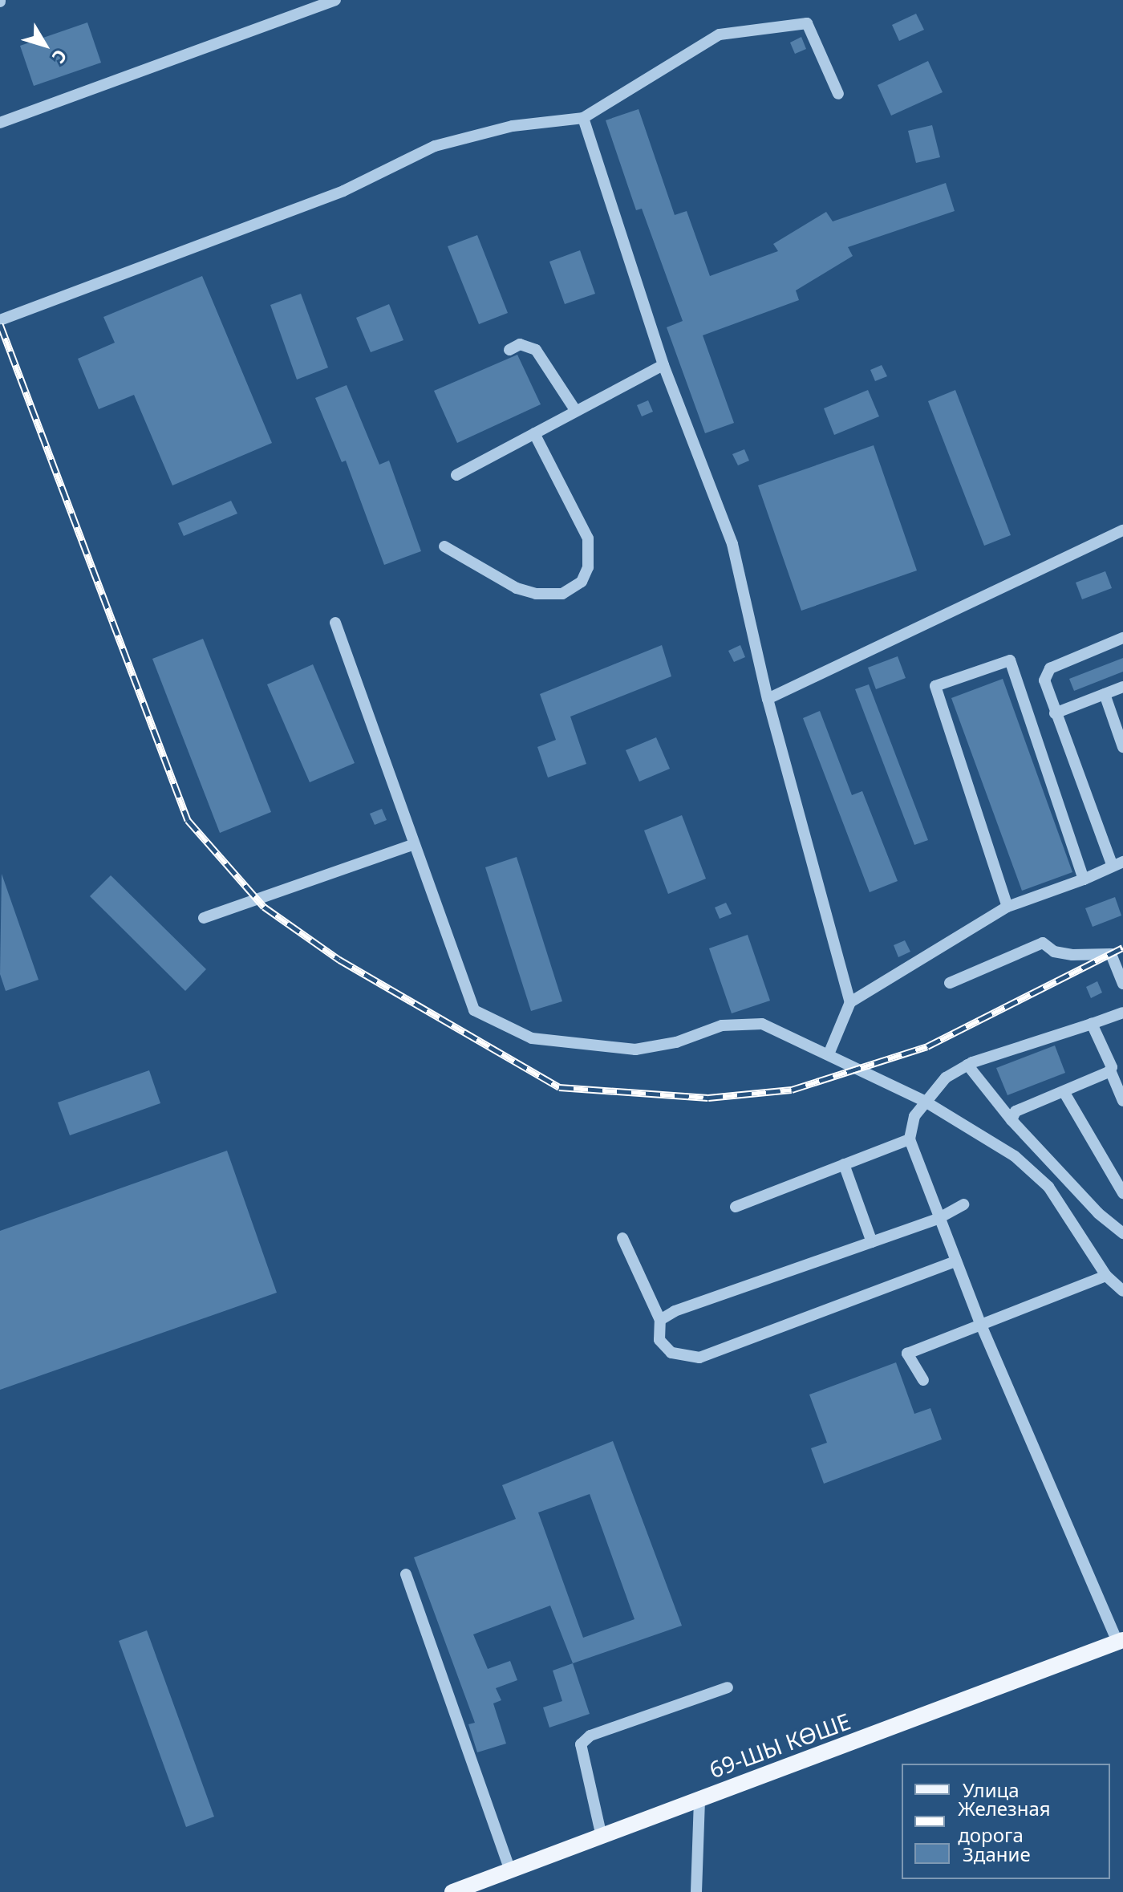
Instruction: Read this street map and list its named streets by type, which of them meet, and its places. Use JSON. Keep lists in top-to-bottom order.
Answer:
{
  "streets": {
    "main road": ["69-ШЫ КӨШЕ"]
  },
  "legend": ["Улица", "Железная дорога", "Здание"],
  "north": "bottom right"
}
